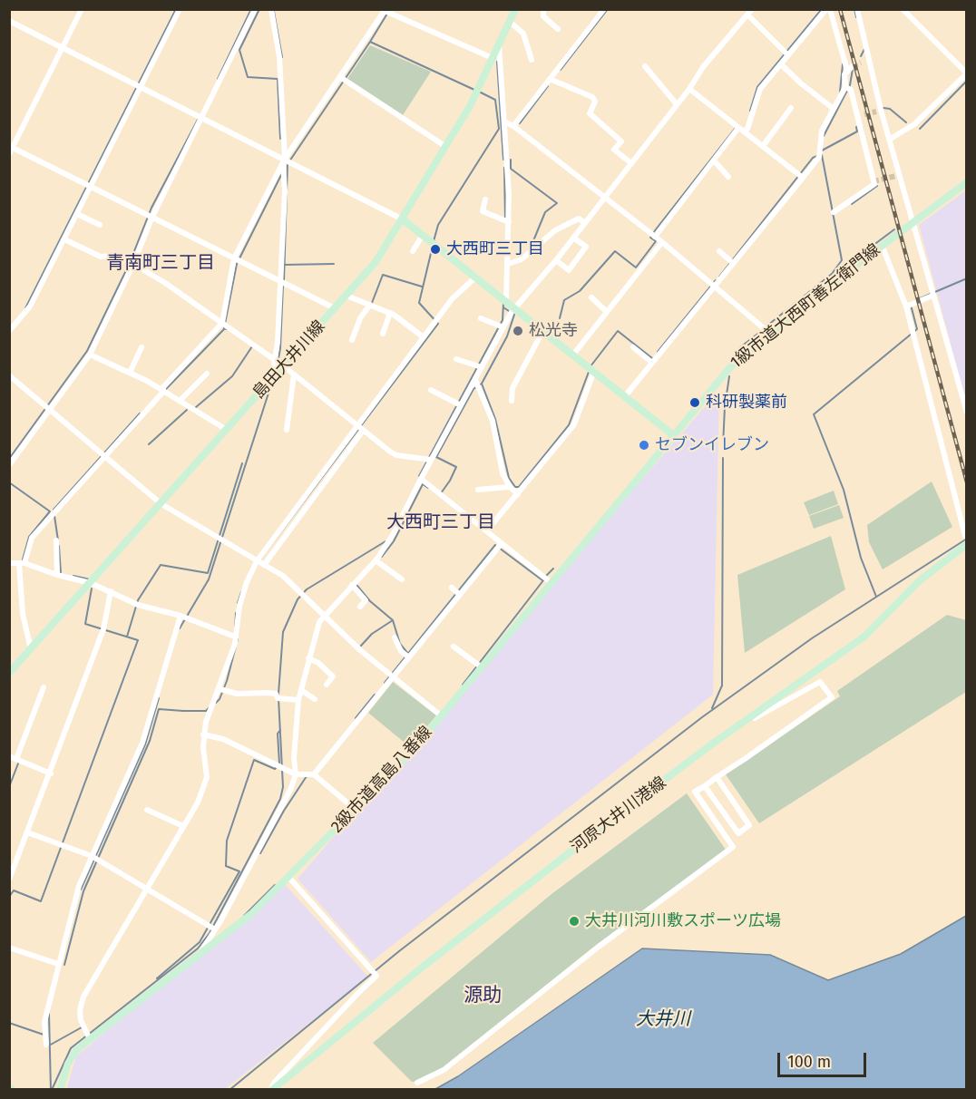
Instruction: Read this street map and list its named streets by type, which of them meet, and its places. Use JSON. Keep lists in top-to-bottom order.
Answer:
{
  "streets": {
    "main road": [
      "1級市道大西町善左衛門線",
      "島田大井川線",
      "2級市道高島八番線",
      "河原大井川港線"
    ]
  },
  "crossings": [
    ["1級市道大西町善左衛門線", "2級市道高島八番線"]
  ],
  "districts": ["青南町三丁目", "大西町三丁目", "源助"],
  "water": ["大井川"],
  "places": [
    "大西町三丁目",
    "松光寺",
    "科研製薬前",
    "セブンイレブン",
    "大井川河川敷スポーツ広場"
  ],
  "scale_bar": "100 m"
}
